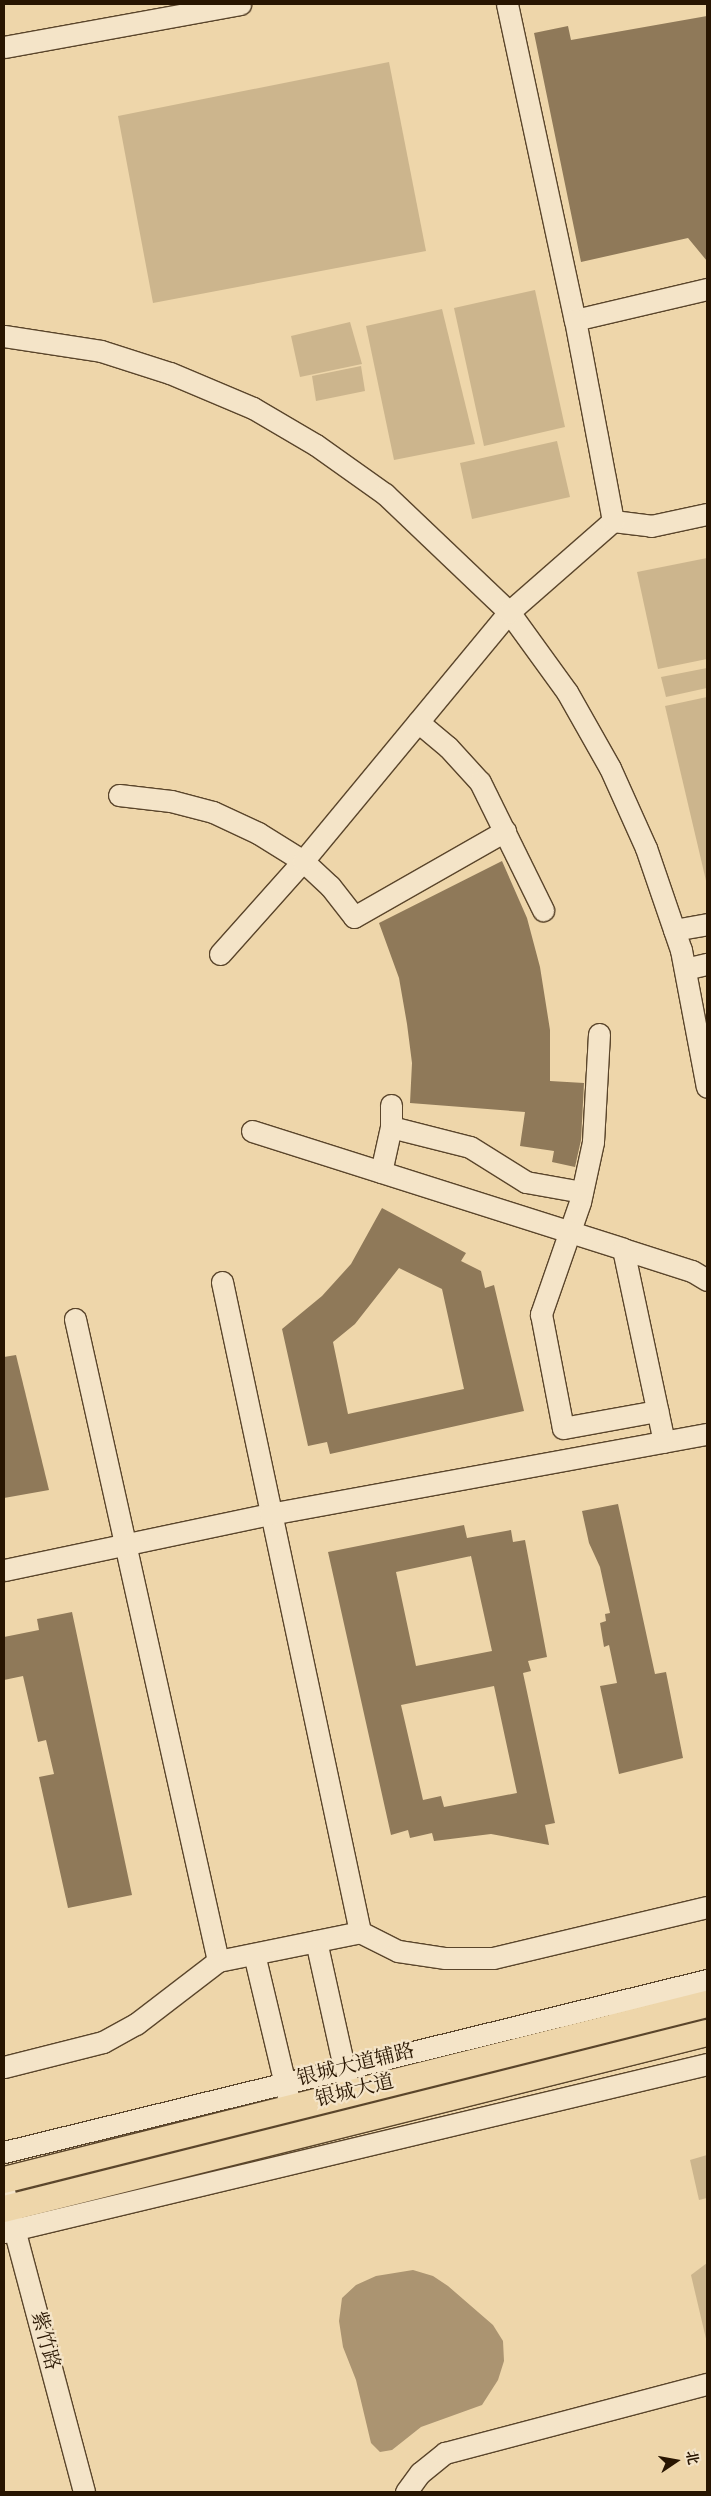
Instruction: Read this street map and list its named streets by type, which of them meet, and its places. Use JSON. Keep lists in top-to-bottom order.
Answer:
{
  "streets": {
    "main road": ["银城大道"],
    "street": ["银城大道辅路", "紫竹路"]
  },
  "crossings": [
    ["银城大道", "紫竹路"]
  ],
  "north": "right"
}
